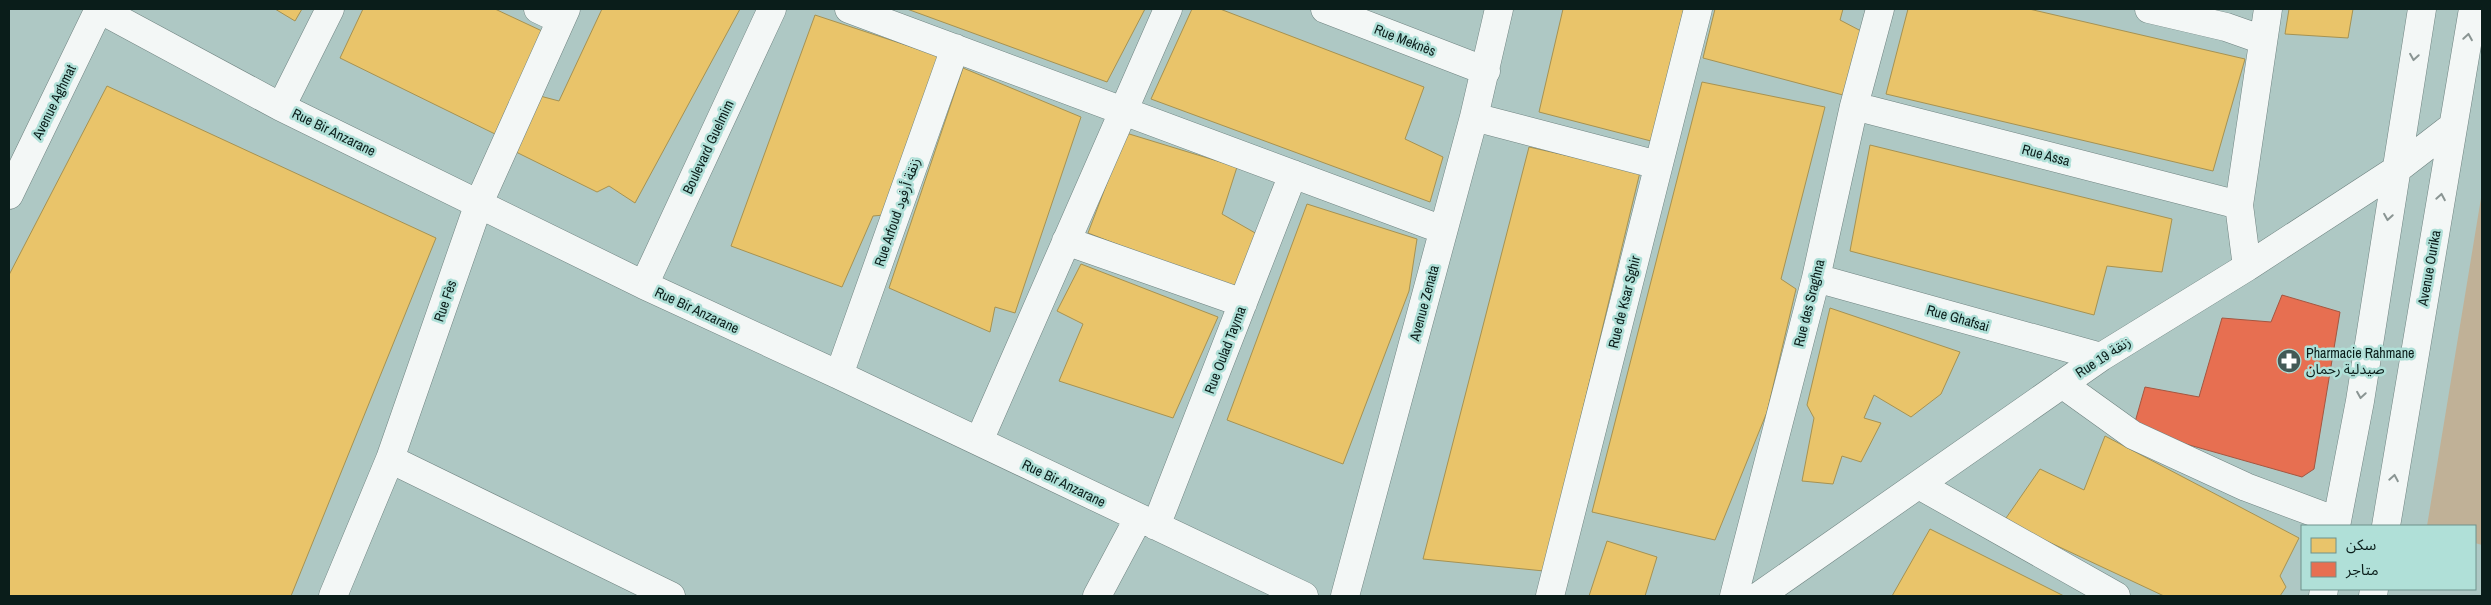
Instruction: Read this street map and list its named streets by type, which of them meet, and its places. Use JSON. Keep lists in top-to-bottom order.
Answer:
{
  "streets": {
    "street": [
      "Rue Meknès",
      "Avenue Aghmat",
      "Rue Bir Anzarane",
      "Boulevard Guelmim",
      "Rue Assa",
      "Rue Arfoud زنقة أرفود",
      "Avenue Ourika",
      "Rue Fès",
      "Rue de Ksar Sghir",
      "Avenue Zenata",
      "Rue des Sraghna",
      "Rue Ghafsai",
      "Rue Oulad Tayma",
      "Rue 19 زنقة"
    ]
  },
  "crossings": [
    ["Rue Meknès", "Avenue Zenata"],
    ["Avenue Aghmat", "Rue Bir Anzarane"],
    ["Rue Bir Anzarane", "Boulevard Guelmim"],
    ["Rue Bir Anzarane", "Rue Arfoud زنقة أرفود"],
    ["Rue Bir Anzarane", "Rue Fès"],
    ["Rue Bir Anzarane", "Rue Oulad Tayma"],
    ["Rue Assa", "Rue des Sraghna"],
    ["Avenue Ourika", "Rue 19 زنقة"],
    ["Rue des Sraghna", "Rue Ghafsai"],
    ["Rue Ghafsai", "Rue 19 زنقة"]
  ],
  "places": {
    "pharmacy": ["Pharmacie Rahmane صيدلية رحمان"]
  },
  "legend": ["سكن", "متاجر"]
}
